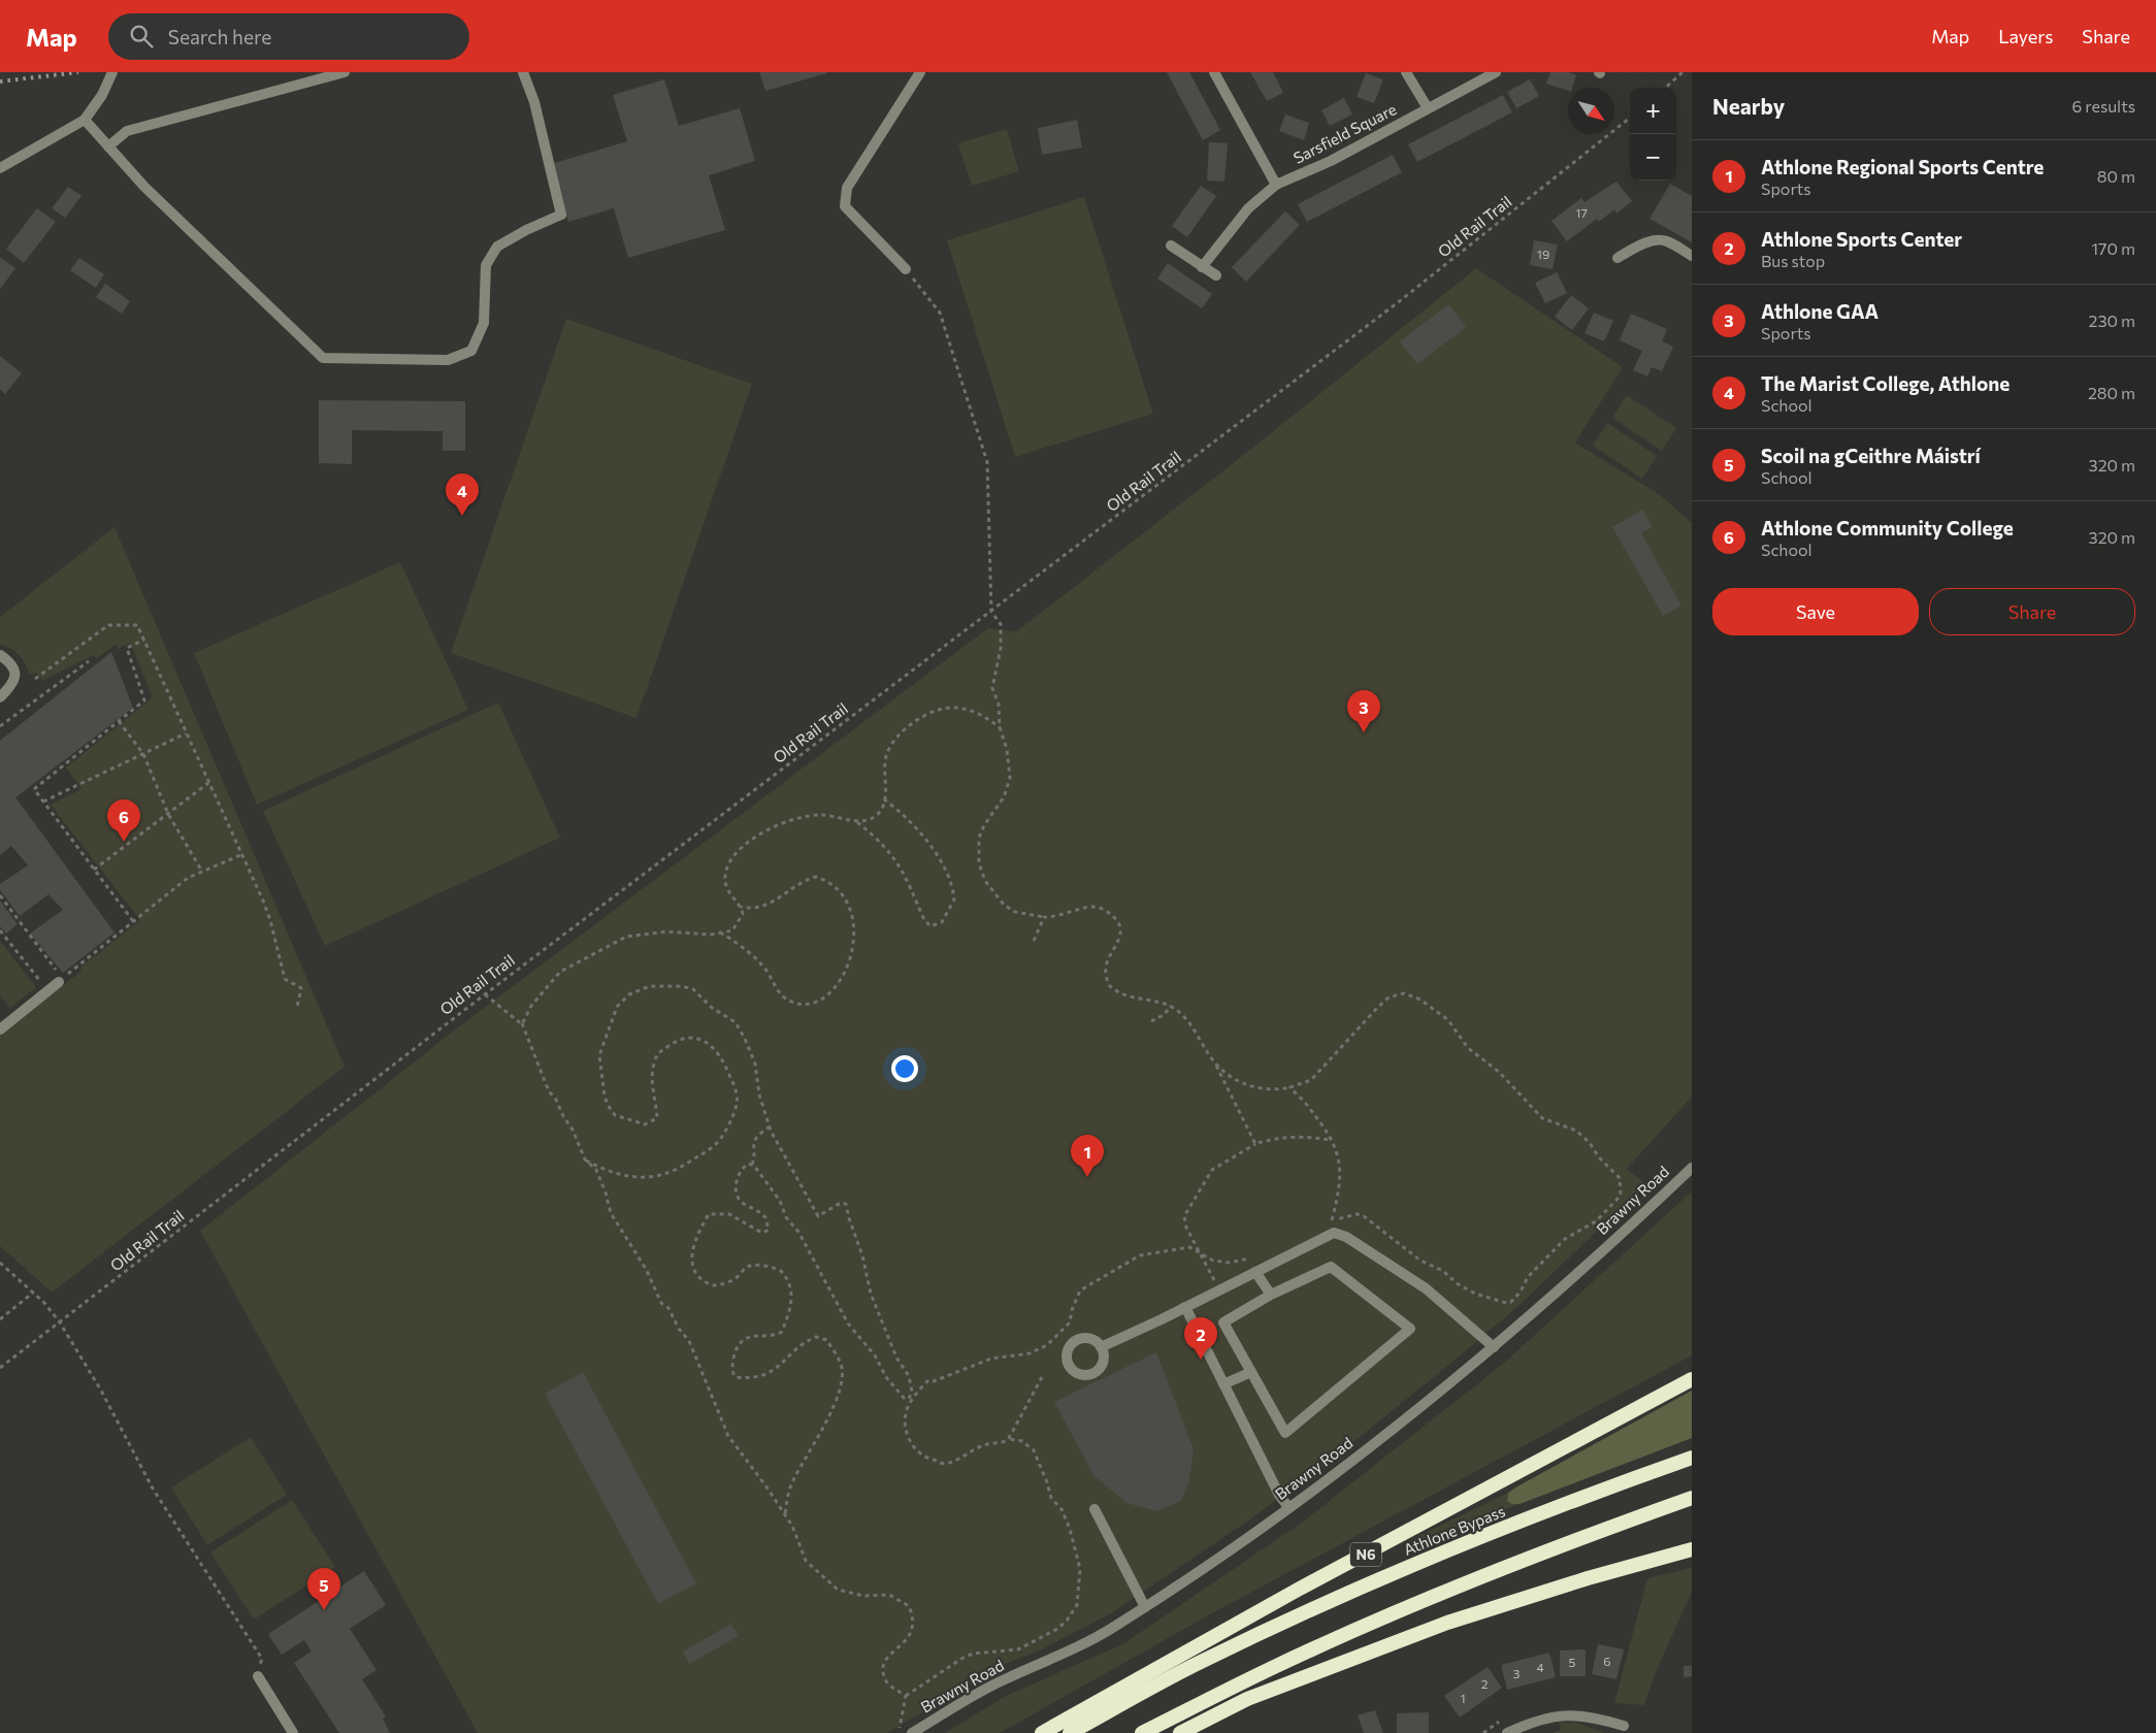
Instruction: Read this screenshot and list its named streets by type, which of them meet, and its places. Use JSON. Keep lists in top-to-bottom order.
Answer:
{
  "streets": {
    "highway": ["Athlone Bypass", "N6"],
    "street": ["Sarsfield Square", "Brawny Road"],
    "path": ["Old Rail Trail"]
  },
  "house_numbers": [
    "17",
    "19",
    "6",
    "5",
    "4",
    "3",
    "2",
    "1"
  ],
  "north": "bottom right",
  "page": {
    "header": "Map",
    "search": "Search here",
    "nav": ["Map", "Layers", "Share"],
    "heading": ["Nearby", "6 results"],
    "map_buttons": ["+", "−"],
    "list": [
      {
        "mark": "1",
        "name": "Athlone Regional Sports Centre",
        "note": "Sports",
        "value": "80 m"
      },
      {
        "mark": "2",
        "name": "Athlone Sports Center",
        "note": "Bus stop",
        "value": "170 m"
      },
      {
        "mark": "3",
        "name": "Athlone GAA",
        "note": "Sports",
        "value": "230 m"
      },
      {
        "mark": "4",
        "name": "The Marist College, Athlone",
        "note": "School",
        "value": "280 m"
      },
      {
        "mark": "5",
        "name": "Scoil na gCeithre Máistrí",
        "note": "School",
        "value": "320 m"
      },
      {
        "mark": "6",
        "name": "Athlone Community College",
        "note": "School",
        "value": "320 m"
      }
    ],
    "pins": [
      "4",
      "3",
      "6",
      "1",
      "2",
      "5"
    ],
    "buttons": ["Save", "Share"]
  }
}
